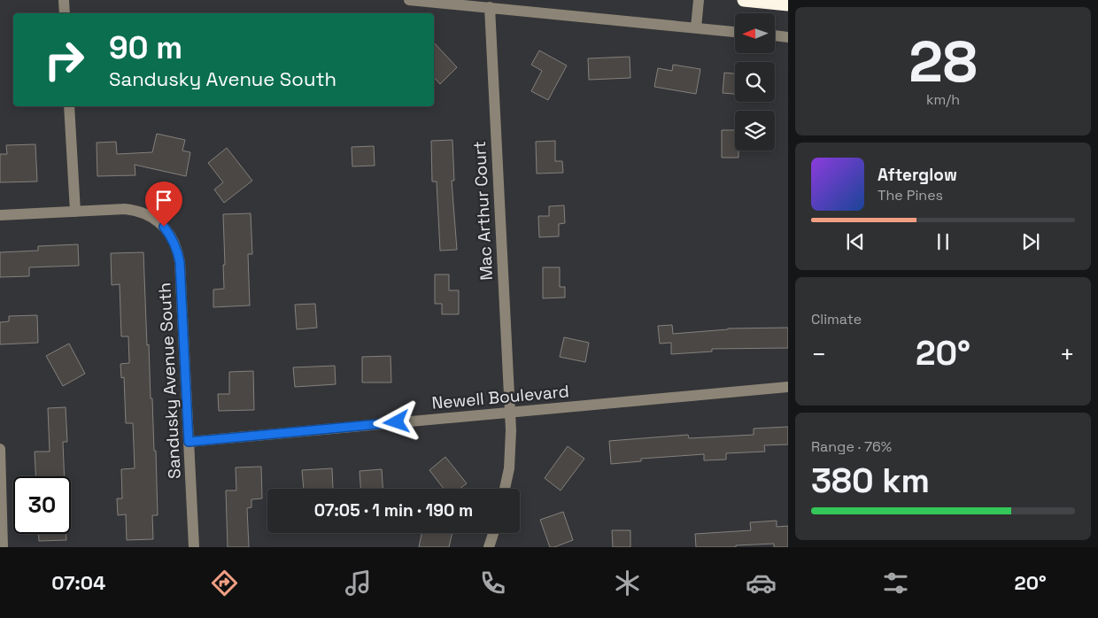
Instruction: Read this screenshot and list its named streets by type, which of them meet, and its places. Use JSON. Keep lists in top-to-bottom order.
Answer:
{
  "streets": {
    "street": ["Mac Arthur Court", "Sandusky Avenue South", "Newell Boulevard"]
  },
  "crossings": [
    ["Mac Arthur Court", "Newell Boulevard"],
    ["Sandusky Avenue South", "Newell Boulevard"]
  ],
  "north": "left",
  "page": {
    "tile": [
      ["28", "km/h"],
      "Climate",
      ["Range · 76%", "380 km"]
    ],
    "turn": ["90 m", "Sandusky Avenue South"],
    "song": ["Afterglow", "The Pines"],
    "heat": ["−", "20°", "+"],
    "limit": "30",
    "trip": "07:05 · 1 min · 190 m",
    "tabs": ["07:04", "20°"]
  }
}
